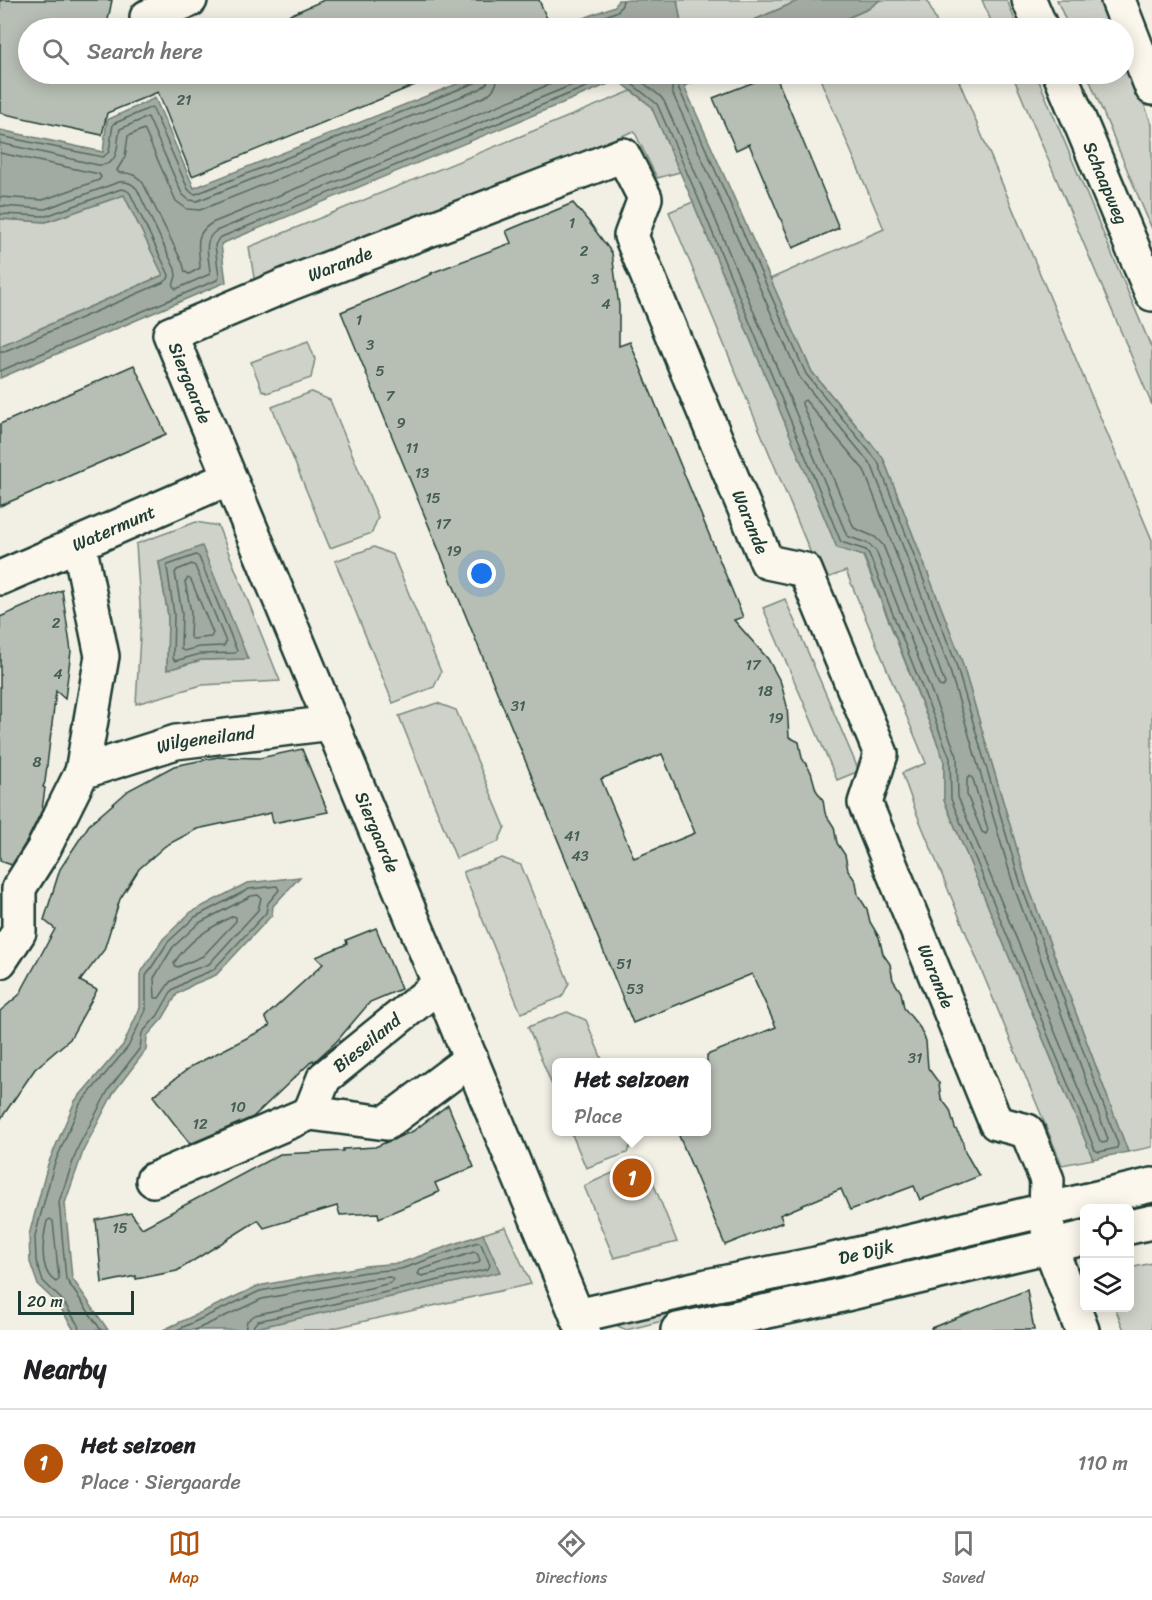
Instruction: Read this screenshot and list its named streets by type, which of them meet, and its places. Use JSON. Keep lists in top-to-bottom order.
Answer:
{
  "streets": {
    "street": [
      "Schaapweg",
      "Warande",
      "Siergaarde",
      "Watermunt",
      "Wilgeneiland",
      "Bieseiland",
      "De Dijk"
    ]
  },
  "crossings": [
    ["Warande", "Siergaarde"],
    ["Warande", "De Dijk"],
    ["Siergaarde", "Watermunt"],
    ["Siergaarde", "Wilgeneiland"],
    ["Siergaarde", "Bieseiland"],
    ["Siergaarde", "De Dijk"]
  ],
  "house_numbers": [
    "21",
    "1",
    "2",
    "3",
    "4",
    "1",
    "3",
    "5",
    "7",
    "9",
    "11",
    "13",
    "15",
    "17",
    "19",
    "2",
    "17",
    "4",
    "18",
    "31",
    "19",
    "8",
    "41",
    "43",
    "51",
    "53",
    "31",
    "10",
    "12",
    "15"
  ],
  "scale_bar": "20 m",
  "page": {
    "search": "Search here",
    "popup": ["Het seizoen", "Place"],
    "pins": "1",
    "scale": "20 m",
    "heading": "Nearby",
    "list": [
      {
        "mark": "1",
        "name": "Het seizoen",
        "note": "Place · Siergaarde",
        "value": "110 m"
      }
    ],
    "nav": ["Map", "Directions", "Saved"]
  }
}
